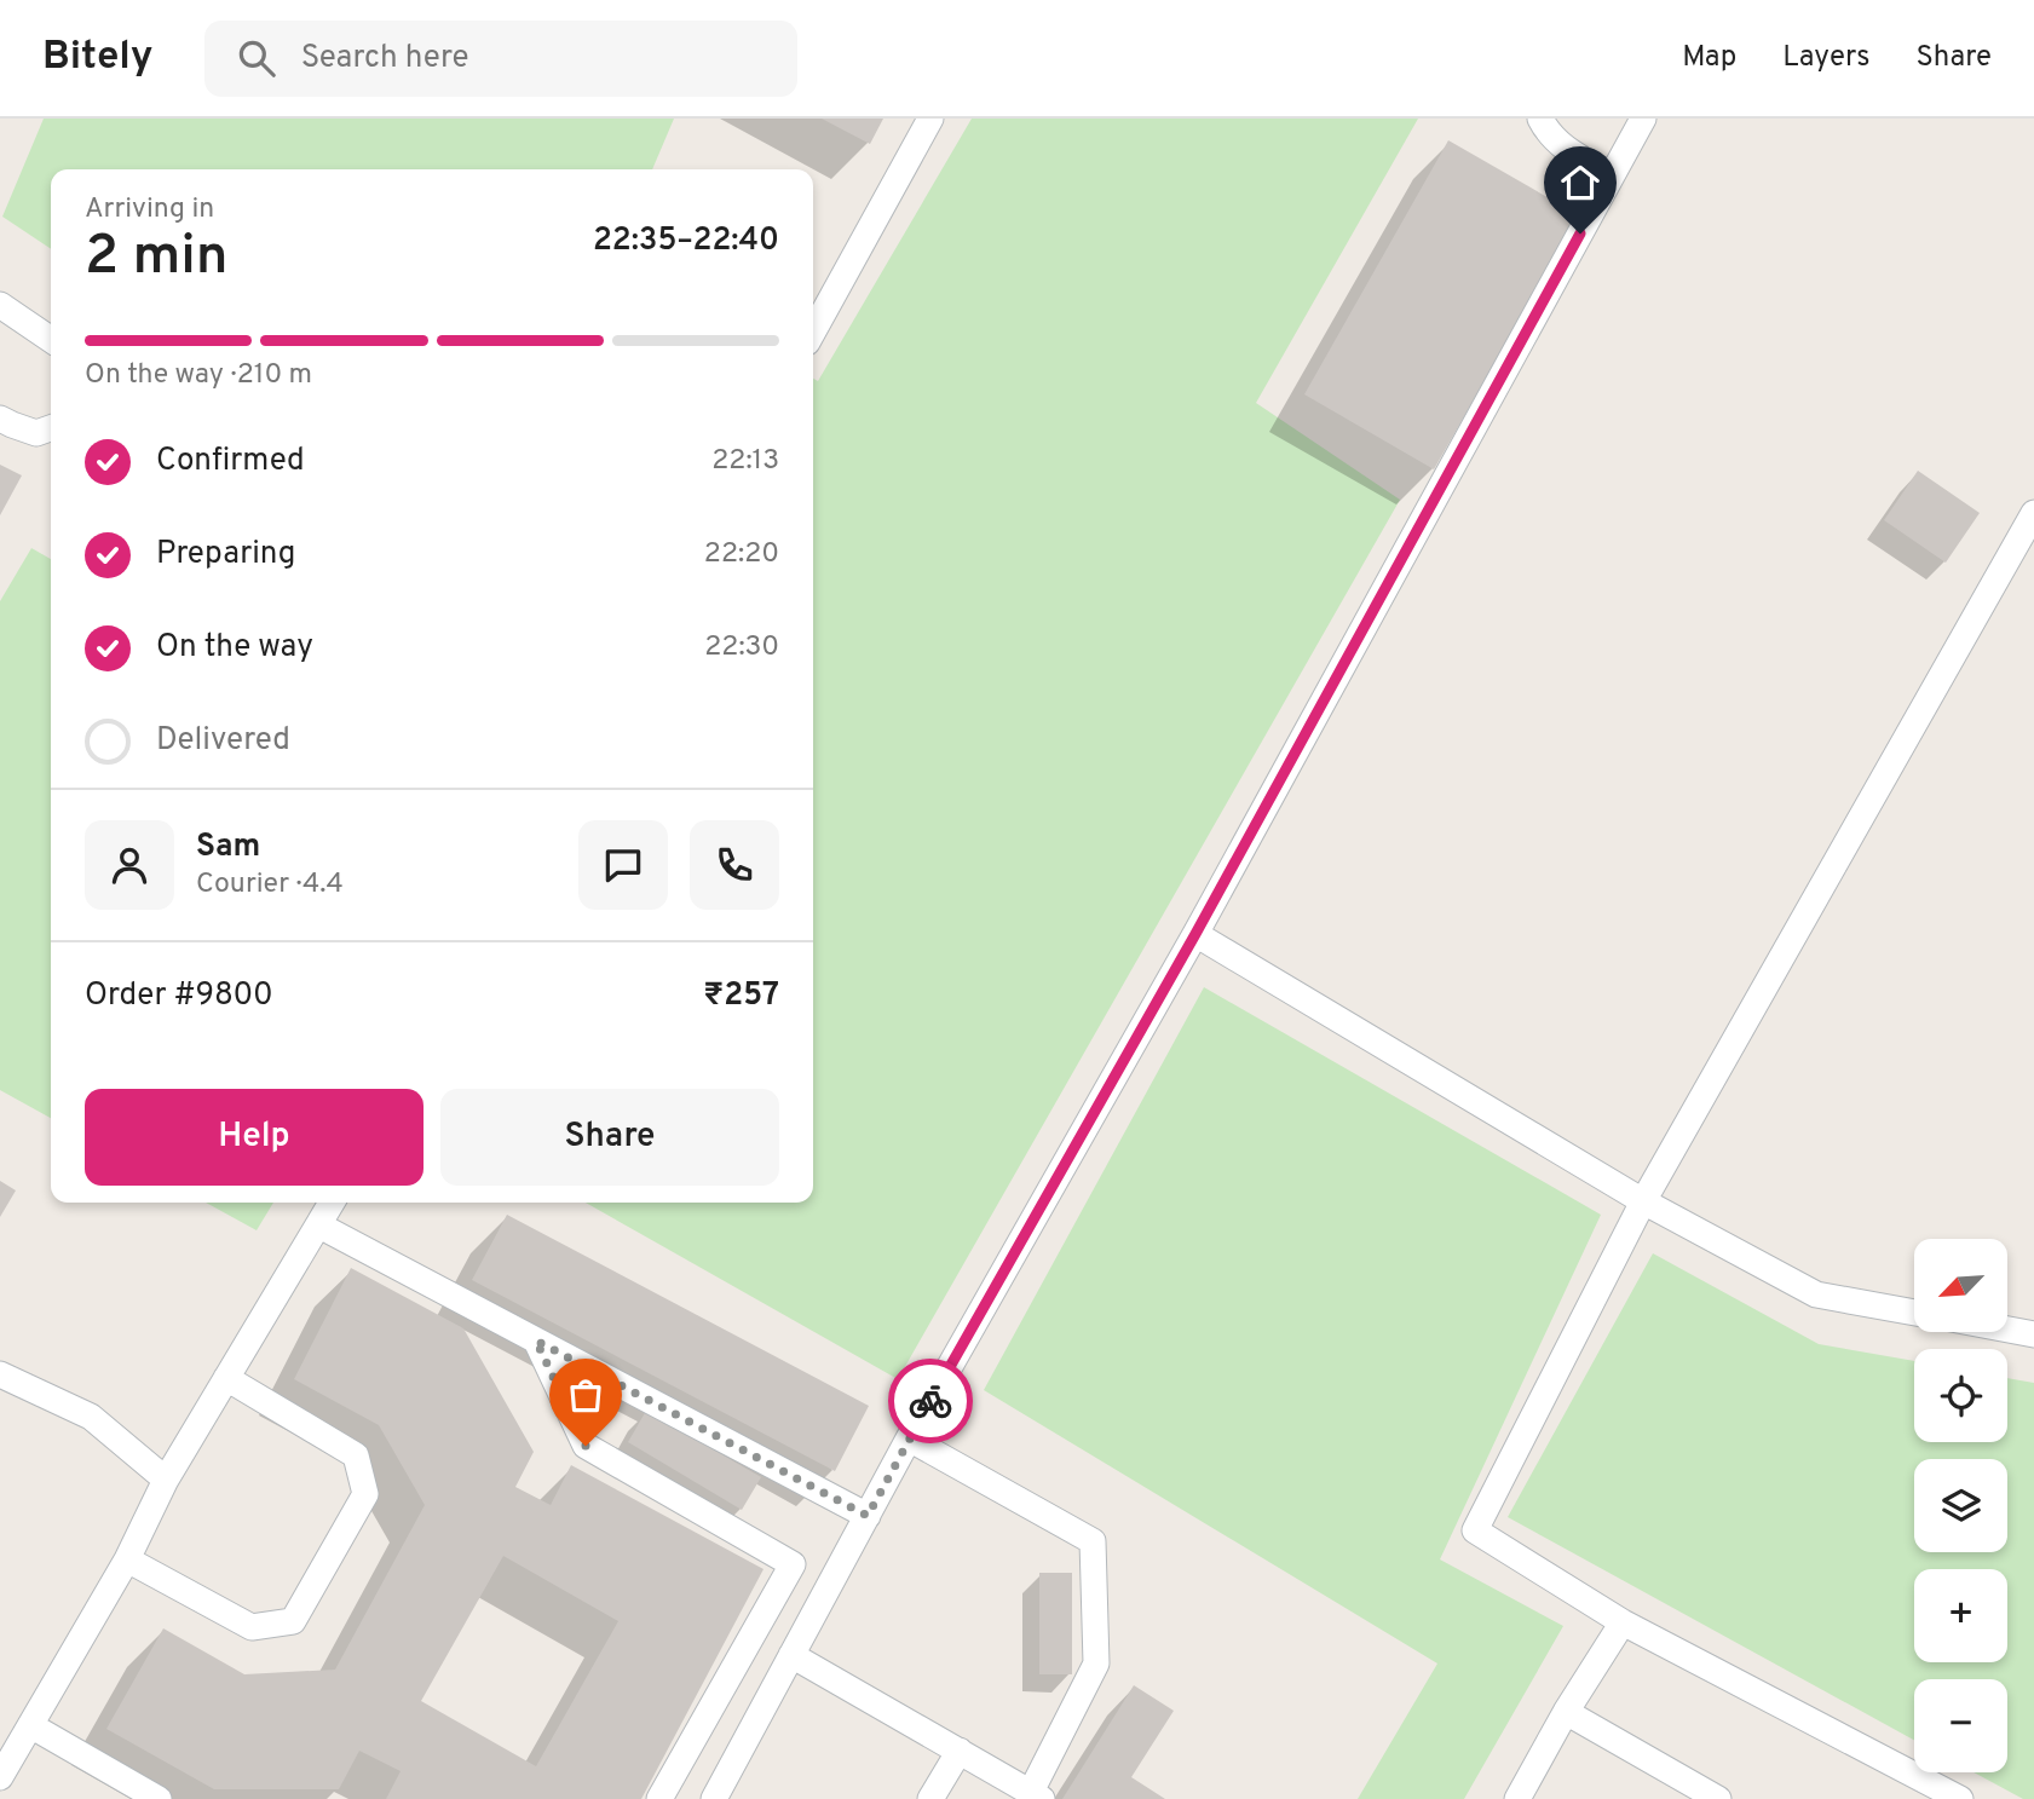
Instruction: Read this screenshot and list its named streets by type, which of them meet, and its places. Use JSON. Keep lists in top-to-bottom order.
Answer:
{
  "north": "bottom left",
  "page": {
    "header": "Bitely",
    "search": "Search here",
    "nav": ["Map", "Layers", "Share"],
    "heading": ["2 min", "Arriving in", "22:35–22:40"],
    "panel": [
      "Sam",
      "Courier · 4.4",
      "Order #9800",
      "₹257"
    ],
    "bar": "On the way · 210 m",
    "list": [
      ["Confirmed", "22:13"],
      ["Preparing", "22:20"],
      ["On the way", "22:30"],
      "Delivered"
    ],
    "buttons": ["Help", "Share"],
    "map_buttons": ["+", "−"]
  }
}
